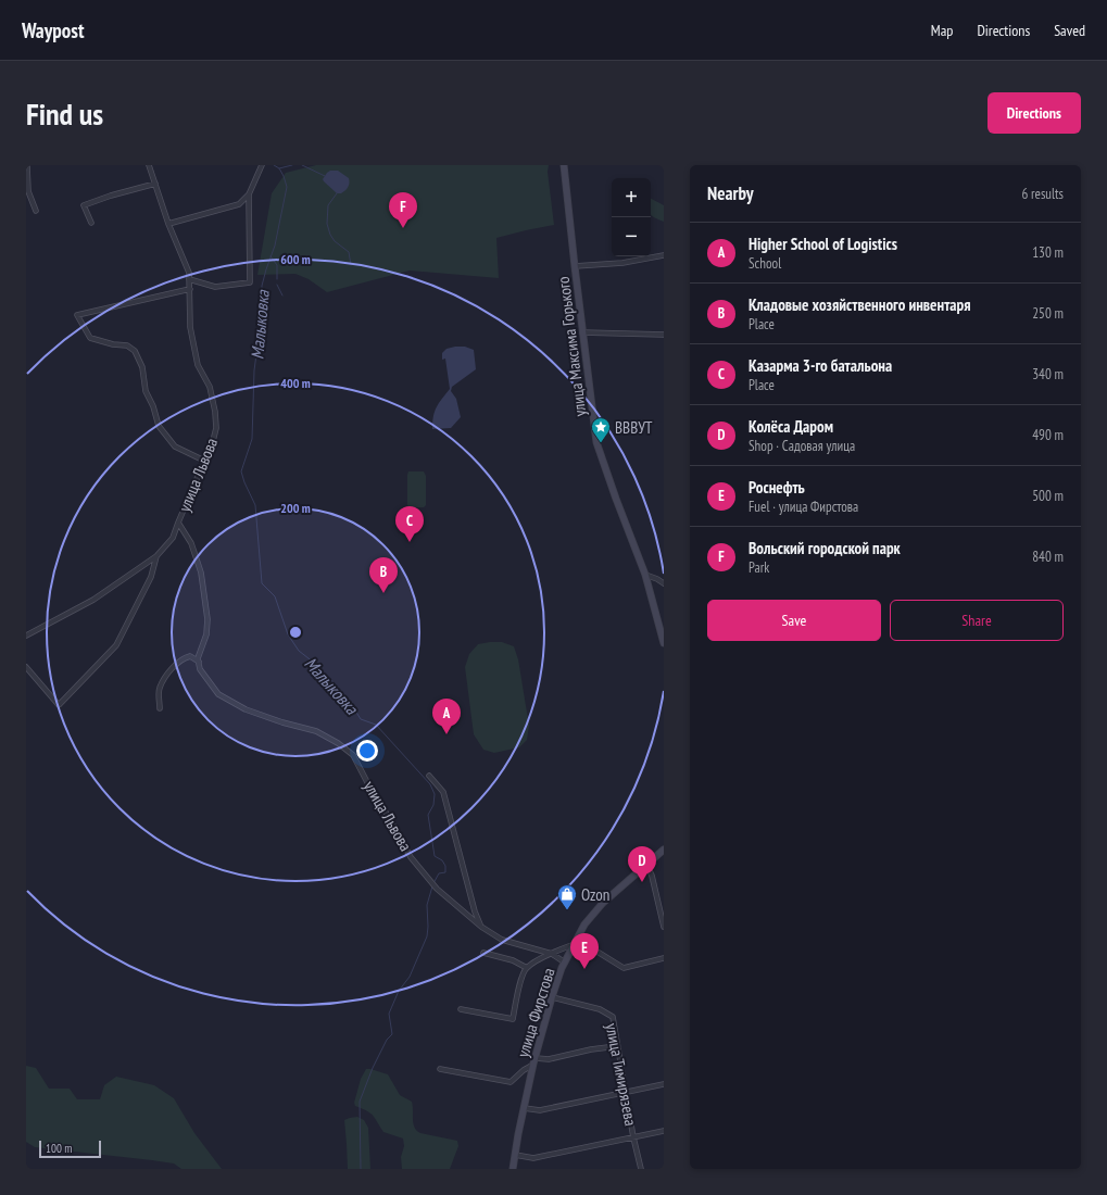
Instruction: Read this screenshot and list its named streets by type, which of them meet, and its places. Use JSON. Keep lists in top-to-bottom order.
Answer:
{
  "streets": {
    "main road": ["улица Максима Горького", "улица Фирстова"],
    "street": ["улица Львова", "улица Тимирязева"]
  },
  "crossings": [
    ["улица Львова", "улица Фирстова"],
    ["улица Фирстова", "улица Тимирязева"]
  ],
  "water": ["Малыковка"],
  "places": {
    "place": ["ВВВУТ"],
    "shop": ["Ozon"]
  },
  "scale_bar": "100 m",
  "page": {
    "header": "Waypost",
    "nav": ["Map", "Directions", "Saved"],
    "buttons": [
      "Directions",
      ["Save", "Share"]
    ],
    "title": "Find us",
    "heading": ["Nearby", "6 results"],
    "map_buttons": ["+", "−"],
    "pins": [
      "F",
      "C",
      "B",
      "A",
      "D",
      "E"
    ],
    "list": [
      {
        "mark": "A",
        "name": "Higher School of Logistics",
        "note": "School",
        "value": "130 m"
      },
      {
        "mark": "B",
        "name": "Кладовые хозяйственного инвентаря",
        "note": "Place",
        "value": "250 m"
      },
      {
        "mark": "C",
        "name": "Казарма 3-го батальона",
        "note": "Place",
        "value": "340 m"
      },
      {
        "mark": "D",
        "name": "Колёса Даром",
        "note": "Shop · Садовая улица",
        "value": "490 m"
      },
      {
        "mark": "E",
        "name": "Роснефть",
        "note": "Fuel · улица Фирстова",
        "value": "500 m"
      },
      {
        "mark": "F",
        "name": "Вольский городской парк",
        "note": "Park",
        "value": "840 m"
      }
    ],
    "scale": "100 m"
  },
  "rings": ["600 m", "400 m", "200 m"]
}
